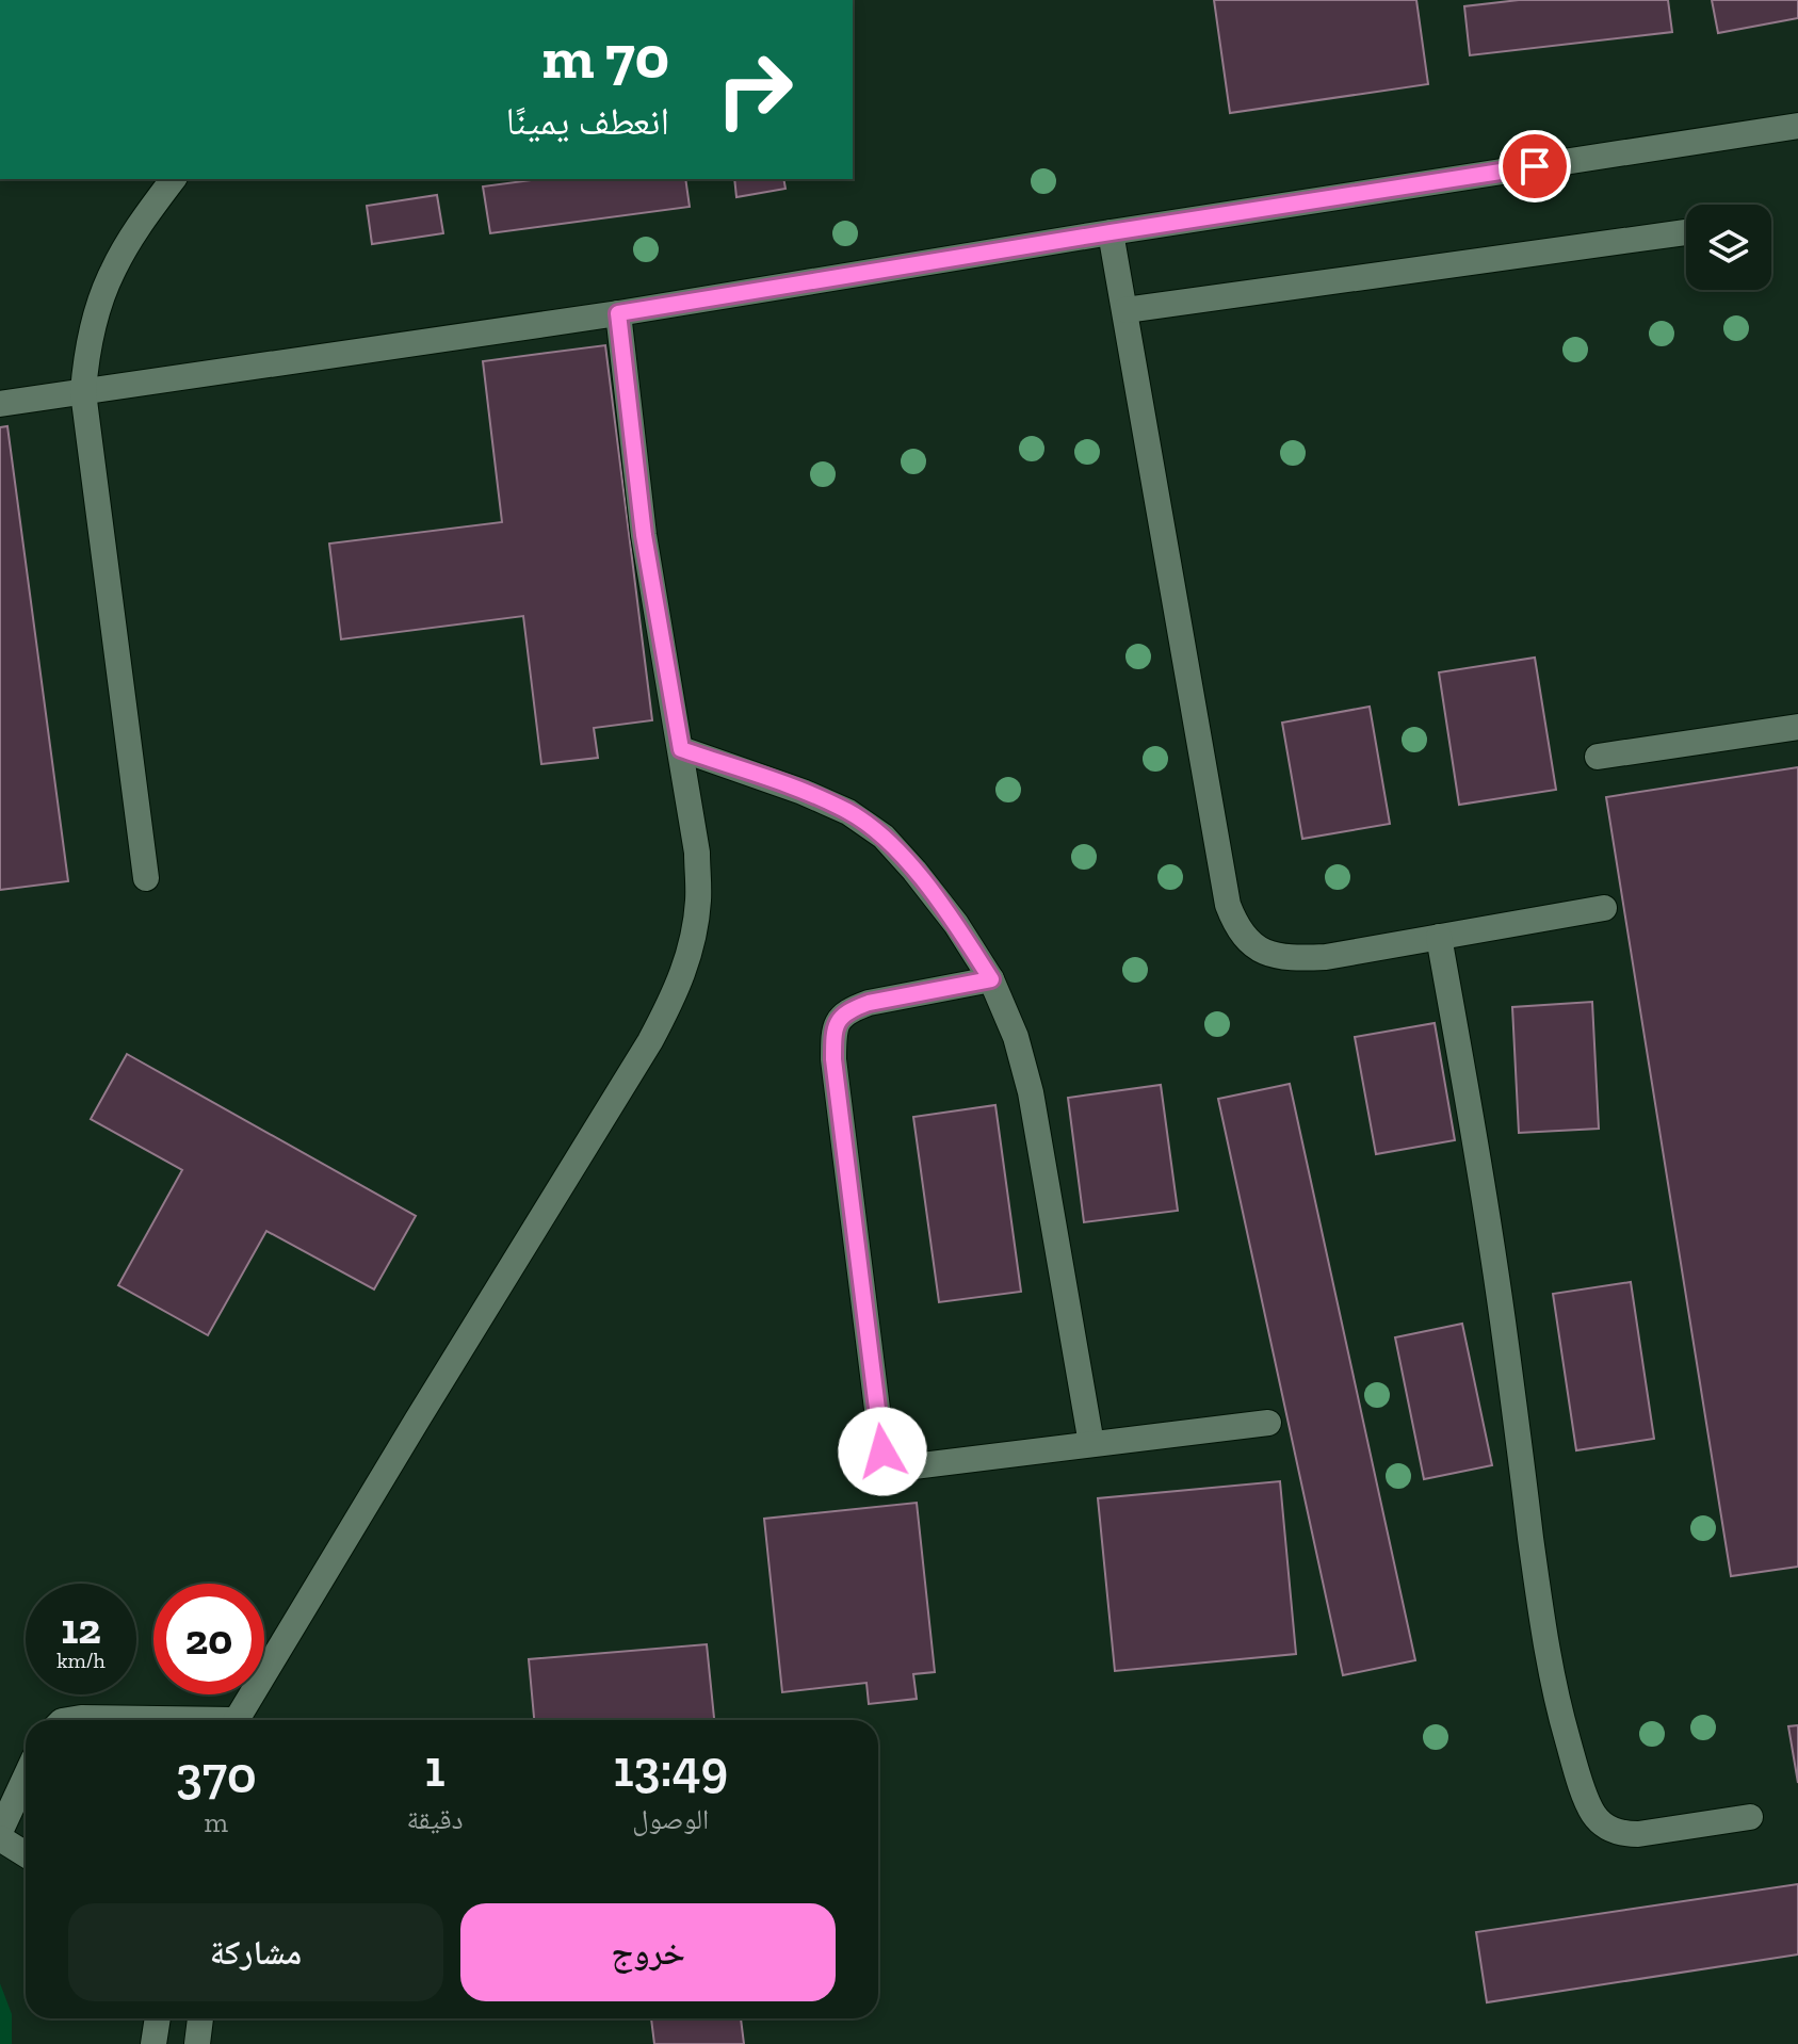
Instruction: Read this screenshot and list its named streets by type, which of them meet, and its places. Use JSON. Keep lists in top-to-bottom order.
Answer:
{
  "page": {
    "turn": ["70 m", "انعطف يمينًا"],
    "speed": "12 km/h",
    "limit": "20",
    "eta": [
      "13:49",
      "الوصول",
      "1",
      "دقيقة",
      "370",
      "m"
    ],
    "buttons": ["خروج", "مشاركة"]
  }
}
